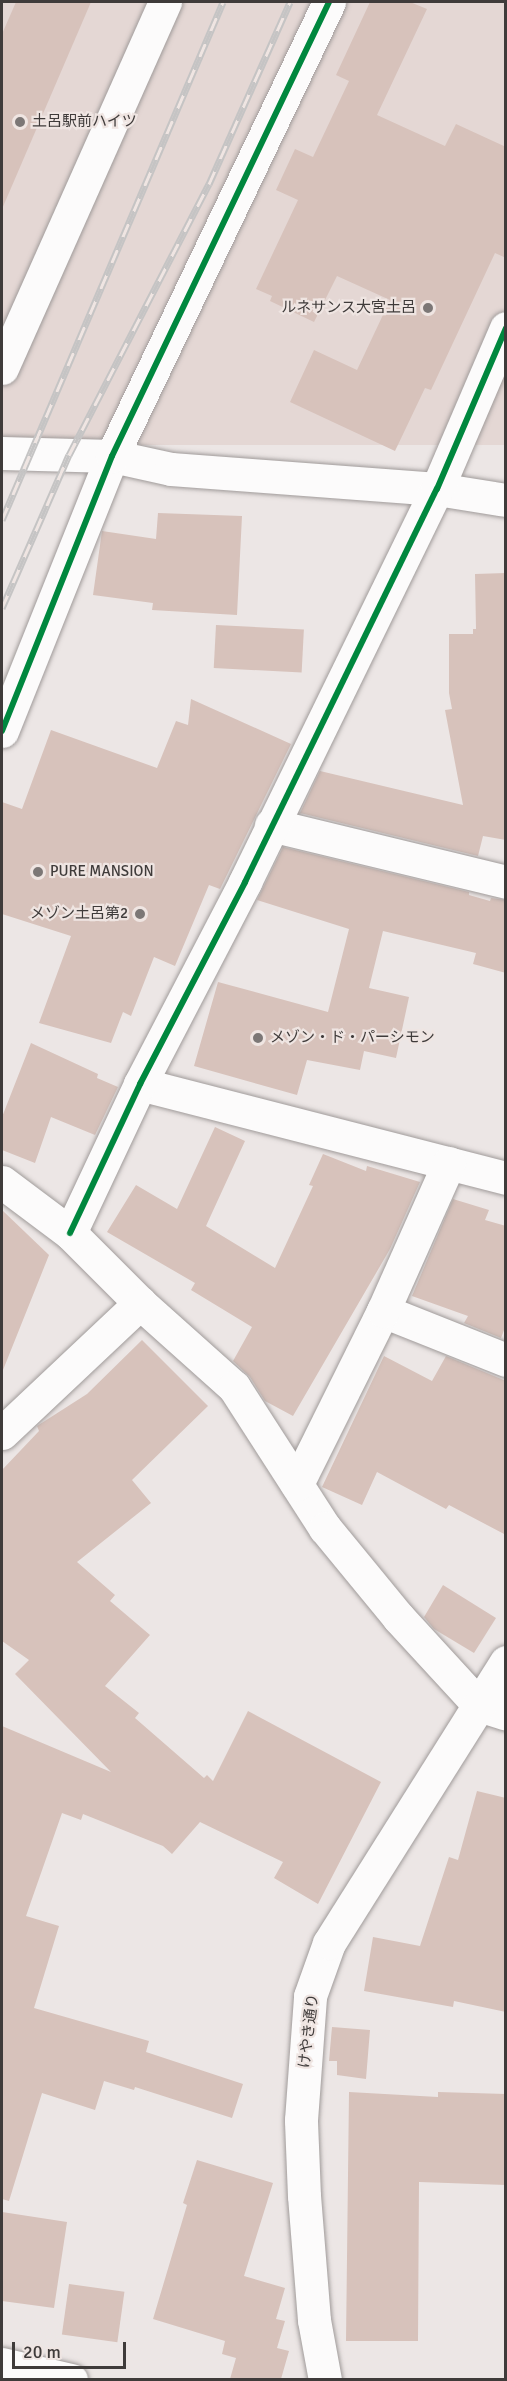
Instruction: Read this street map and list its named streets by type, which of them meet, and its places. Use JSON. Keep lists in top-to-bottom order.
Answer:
{
  "streets": {
    "street": ["けやき通り"]
  },
  "places": [
    "土呂駅前ハイツ",
    "ルネサンス大宮土呂",
    "PURE MANSION",
    "メゾン土呂第2",
    "メゾン・ド・パーシモン"
  ],
  "scale_bar": "20 m"
}
